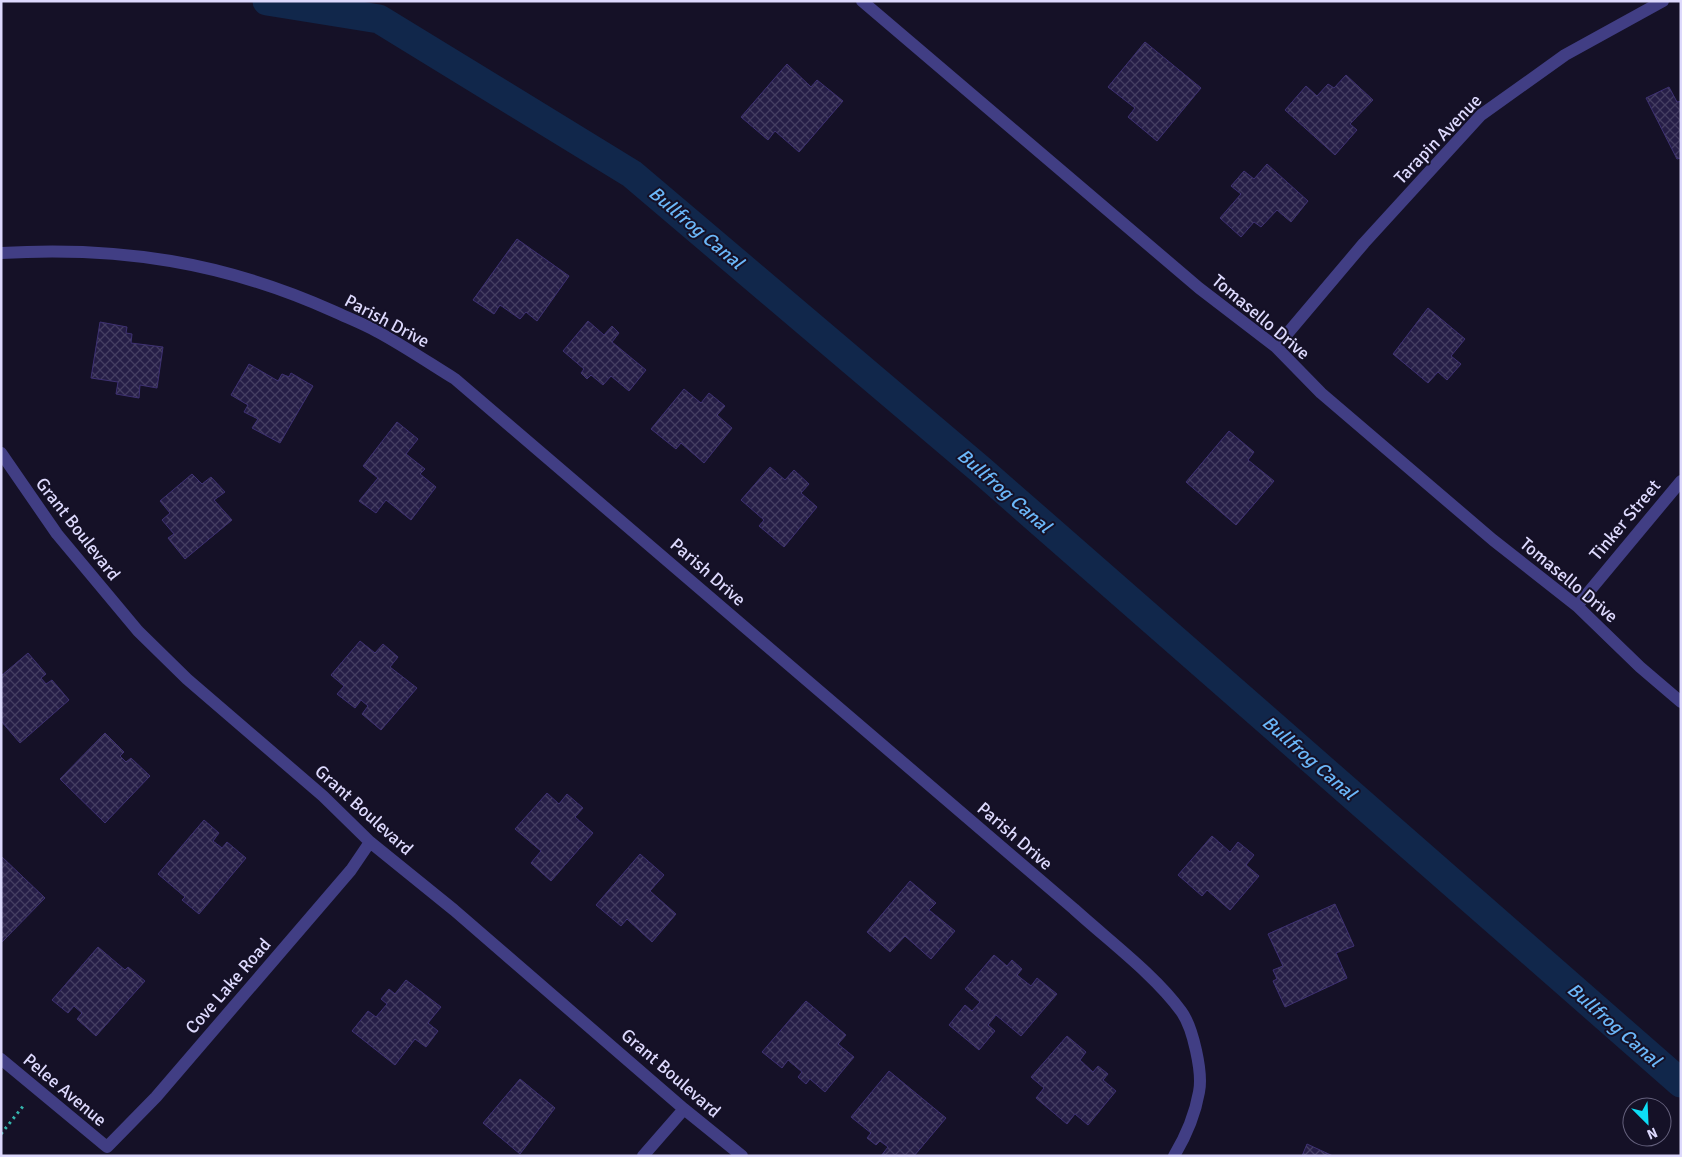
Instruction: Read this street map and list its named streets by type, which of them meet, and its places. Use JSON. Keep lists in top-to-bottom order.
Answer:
{
  "streets": {
    "street": [
      "Tarapin Avenue",
      "Tomasello Drive",
      "Parish Drive",
      "Tinker Street",
      "Grant Boulevard",
      "Cove Lake Road",
      "Pelee Avenue"
    ]
  },
  "crossings": [
    ["Tarapin Avenue", "Tomasello Drive"],
    ["Tomasello Drive", "Tinker Street"],
    ["Grant Boulevard", "Cove Lake Road"],
    ["Cove Lake Road", "Pelee Avenue"]
  ],
  "water": ["Bullfrog Canal"],
  "north": "bottom right"
}
